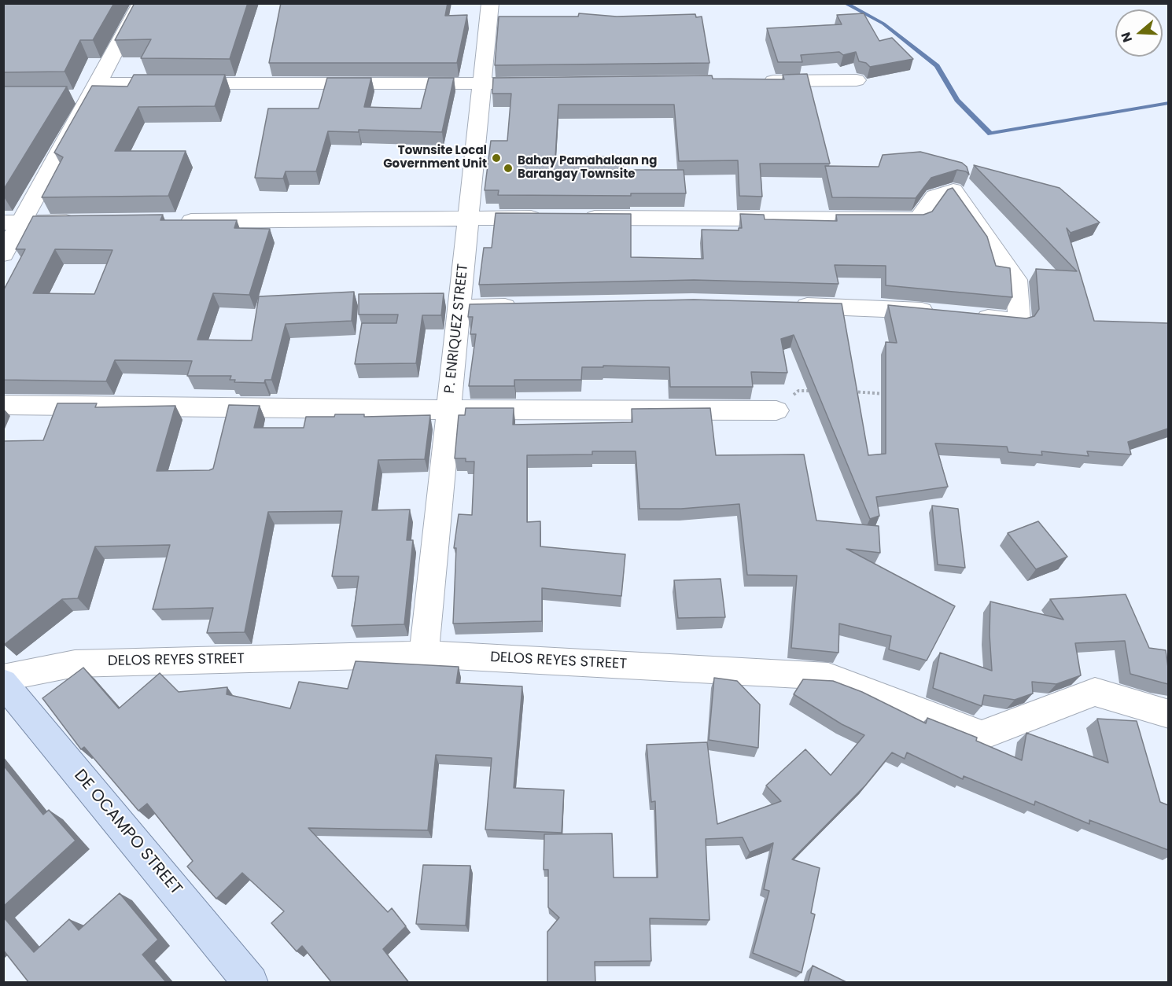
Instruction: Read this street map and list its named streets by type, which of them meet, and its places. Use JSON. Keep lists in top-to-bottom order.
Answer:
{
  "streets": {
    "main road": ["DE OCAMPO STREET"],
    "street": ["P. ENRIQUEZ STREET", "DELOS REYES STREET"]
  },
  "crossings": [
    ["P. ENRIQUEZ STREET", "DELOS REYES STREET"]
  ],
  "places": ["Townsite Local Government Unit", "Bahay Pamahalaan ng Barangay Townsite"],
  "north": "left"
}
